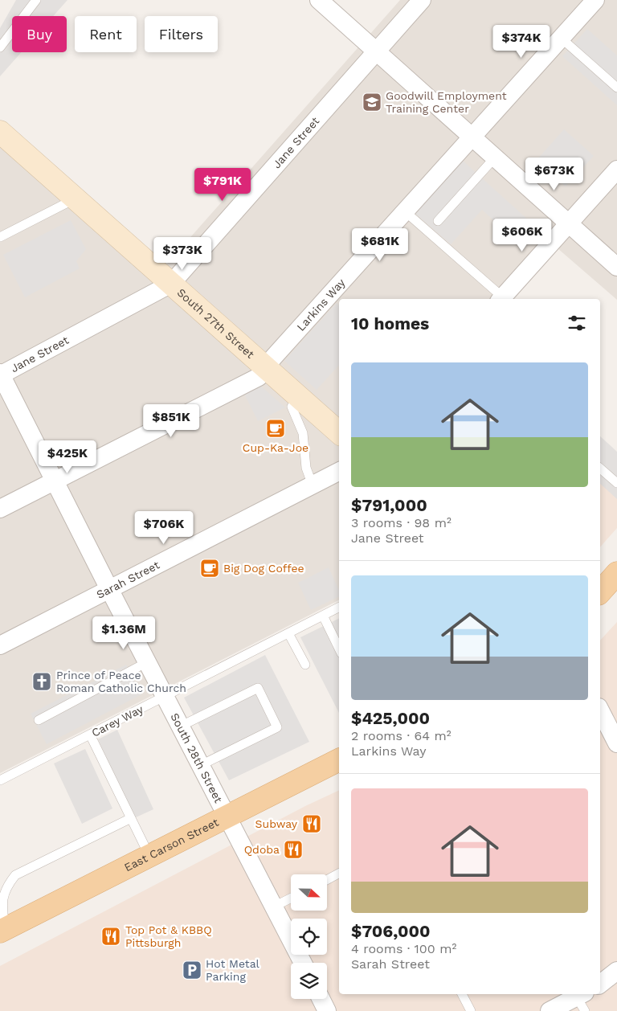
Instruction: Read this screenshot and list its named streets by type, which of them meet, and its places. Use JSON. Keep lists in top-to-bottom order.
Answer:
{
  "streets": {
    "main road": ["East Carson Street"],
    "street": [
      "Jane Street",
      "Larkins Way",
      "South 27th Street",
      "Sarah Street",
      "South 28th Street"
    ],
    "lane": ["Carey Way"]
  },
  "crossings": [
    ["Jane Street", "South 27th Street"],
    ["Jane Street", "South 28th Street"],
    ["Larkins Way", "South 27th Street"],
    ["Larkins Way", "South 28th Street"],
    ["Sarah Street", "South 28th Street"],
    ["Carey Way", "South 28th Street"],
    ["South 28th Street", "East Carson Street"]
  ],
  "places": {
    "school or university": ["Goodwill Employment Training Center"],
    "cafe": ["Cup-Ka-Joe", "Big Dog Coffee"],
    "church": ["Prince of Peace Roman Catholic Church"],
    "restaurant": ["Subway", "Qdoba", "Top Pot & KBBQ Pittsburgh"],
    "parking": ["Hot Metal Parking"]
  },
  "north": "right",
  "page": {
    "chip": ["Buy", "Rent", "Filters"],
    "price": [
      "$374K",
      "$673K",
      "$791K",
      "$606K",
      "$681K",
      "$373K",
      "$851K",
      "$425K",
      "$706K",
      "$1.36M"
    ],
    "heading": "10 homes",
    "list": [
      {
        "name": "$791,000",
        "note": "3 rooms · 98 m² · Jane Street"
      },
      {
        "name": "$425,000",
        "note": "2 rooms · 64 m² · Larkins Way"
      },
      {
        "name": "$706,000",
        "note": "4 rooms · 100 m² · Sarah Street"
      }
    ]
  }
}
